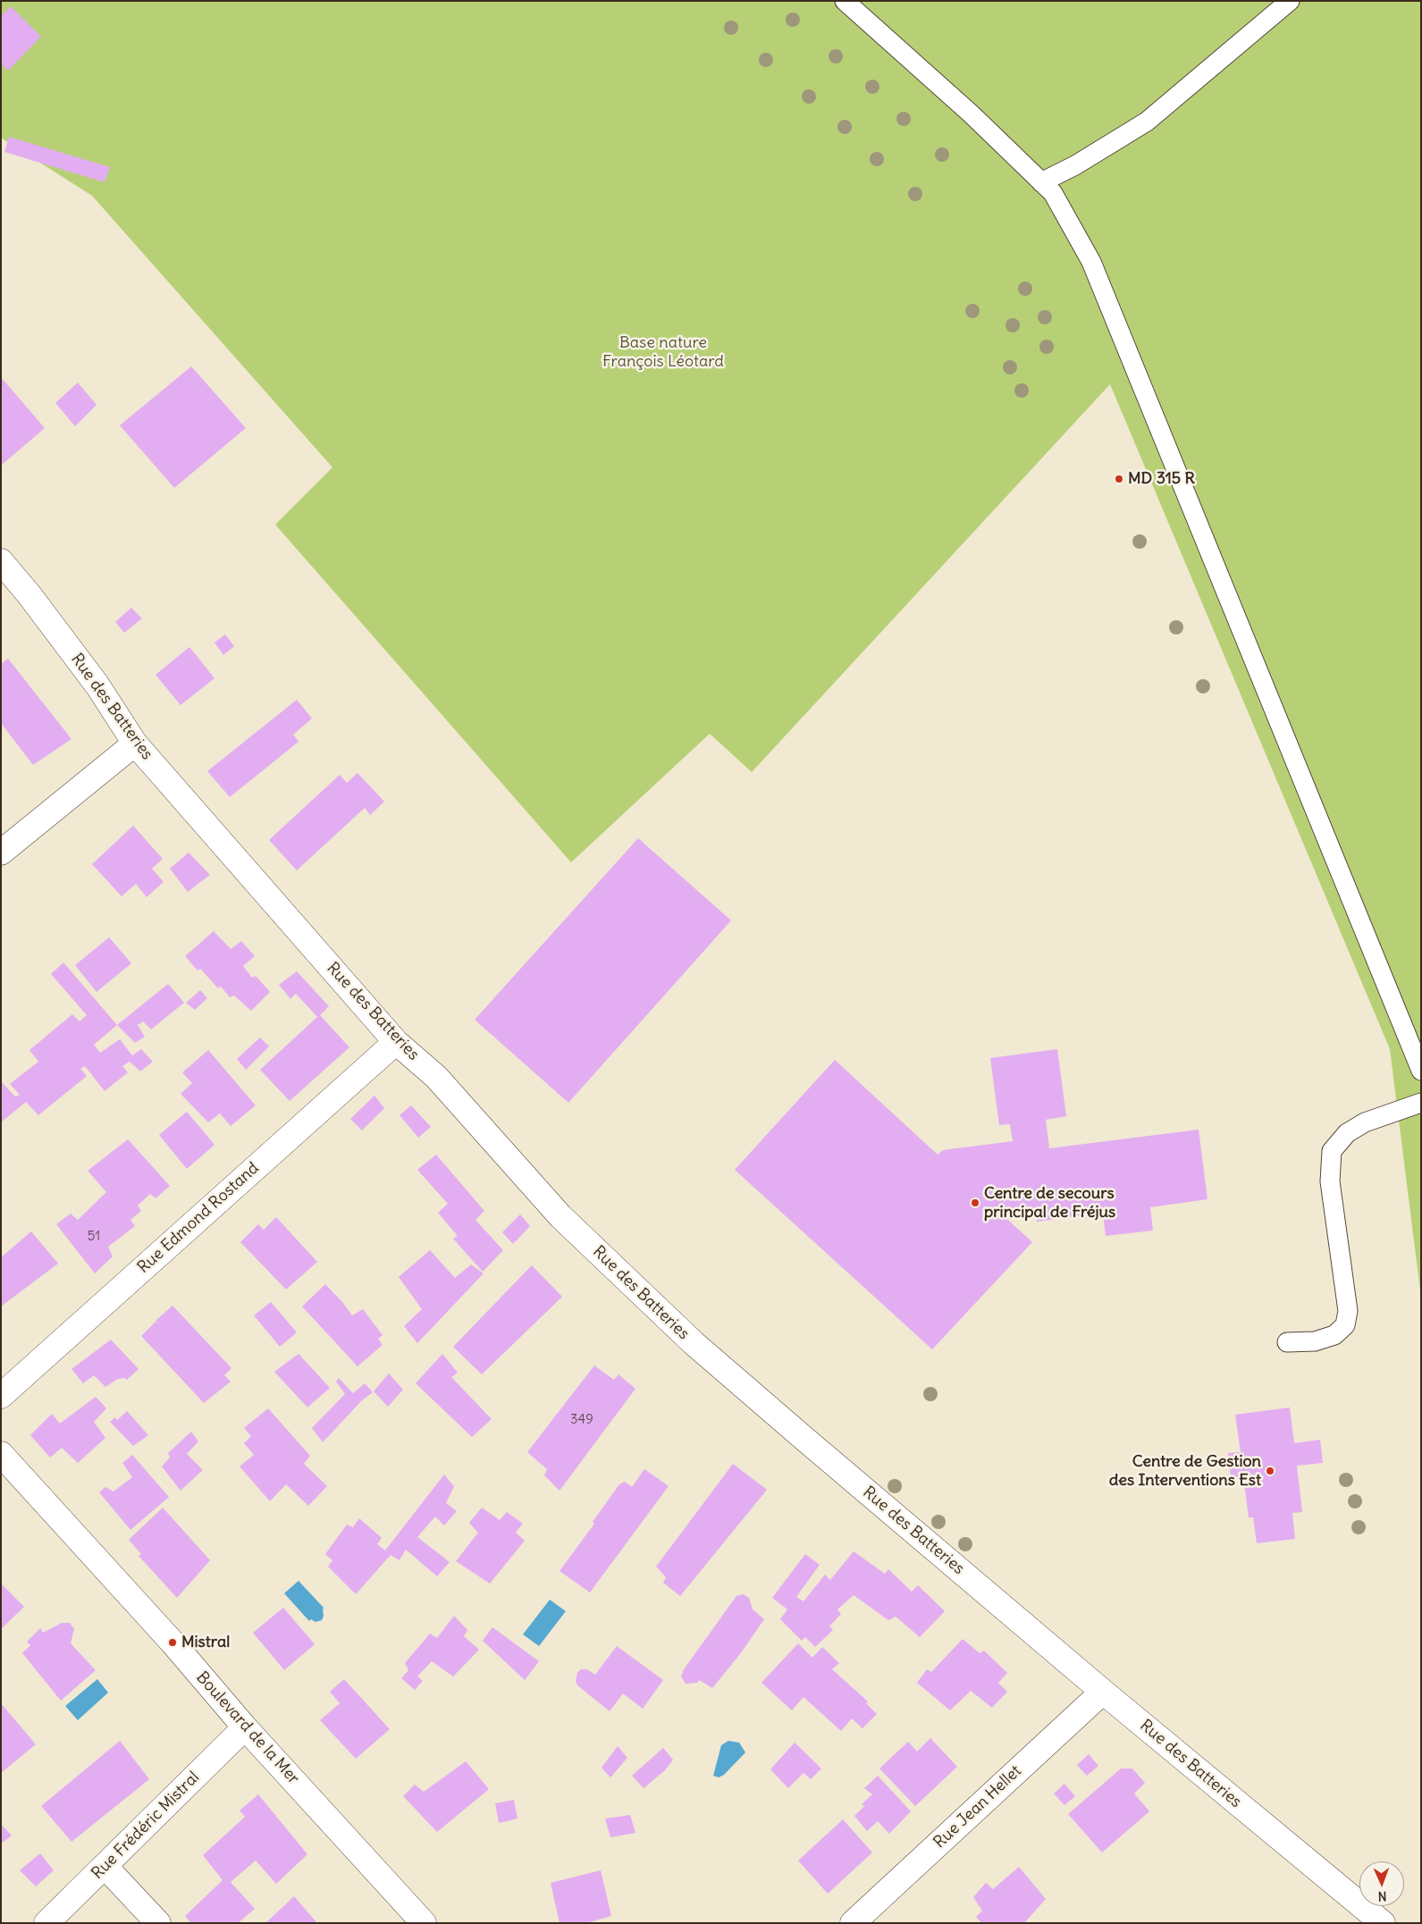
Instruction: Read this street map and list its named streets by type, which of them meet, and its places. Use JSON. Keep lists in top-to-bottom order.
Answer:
{
  "streets": {
    "street": [
      "Rue des Batteries",
      "Rue Edmond Rostand",
      "Boulevard de la Mer",
      "Rue Jean Hellet",
      "Rue Frédéric Mistral"
    ]
  },
  "crossings": [
    ["Rue des Batteries", "Rue Edmond Rostand"],
    ["Rue des Batteries", "Rue Jean Hellet"],
    ["Boulevard de la Mer", "Rue Frédéric Mistral"]
  ],
  "parks": ["Base nature François Léotard"],
  "places": [
    "MD 315 R",
    "Centre de secours principal de Fréjus",
    "Centre de Gestion des Interventions Est",
    "Mistral"
  ],
  "house_numbers": ["51", "349"],
  "north": "bottom"
}
